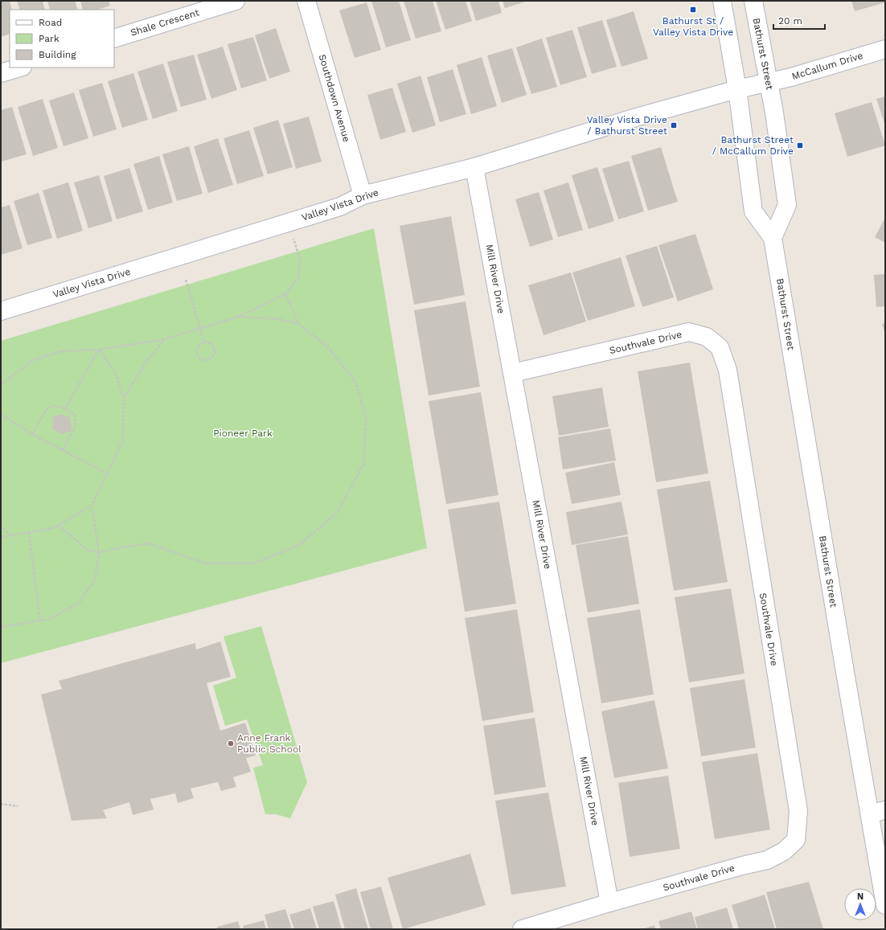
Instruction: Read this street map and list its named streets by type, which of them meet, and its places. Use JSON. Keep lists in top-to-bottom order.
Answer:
{
  "streets": {
    "street": [
      "Shale Crescent",
      "Bathurst Street",
      "McCallum Drive",
      "Southdown Avenue",
      "Valley Vista Drive",
      "Mill River Drive",
      "Southvale Drive"
    ]
  },
  "crossings": [
    ["Bathurst Street", "McCallum Drive"],
    ["Bathurst Street", "Valley Vista Drive"],
    ["McCallum Drive", "Valley Vista Drive"],
    ["Southdown Avenue", "Valley Vista Drive"],
    ["Valley Vista Drive", "Mill River Drive"],
    ["Mill River Drive", "Southvale Drive"]
  ],
  "parks": ["Pioneer Park"],
  "places": {
    "transit": ["Bathurst St / Valley Vista Drive", "Valley Vista Drive / Bathurst Street", "Bathurst Street / McCallum Drive"],
    "other": ["Anne Frank Public School"]
  },
  "legend": ["Road", "Park", "Building"],
  "scale_bar": "20 m",
  "north": "top"
}
